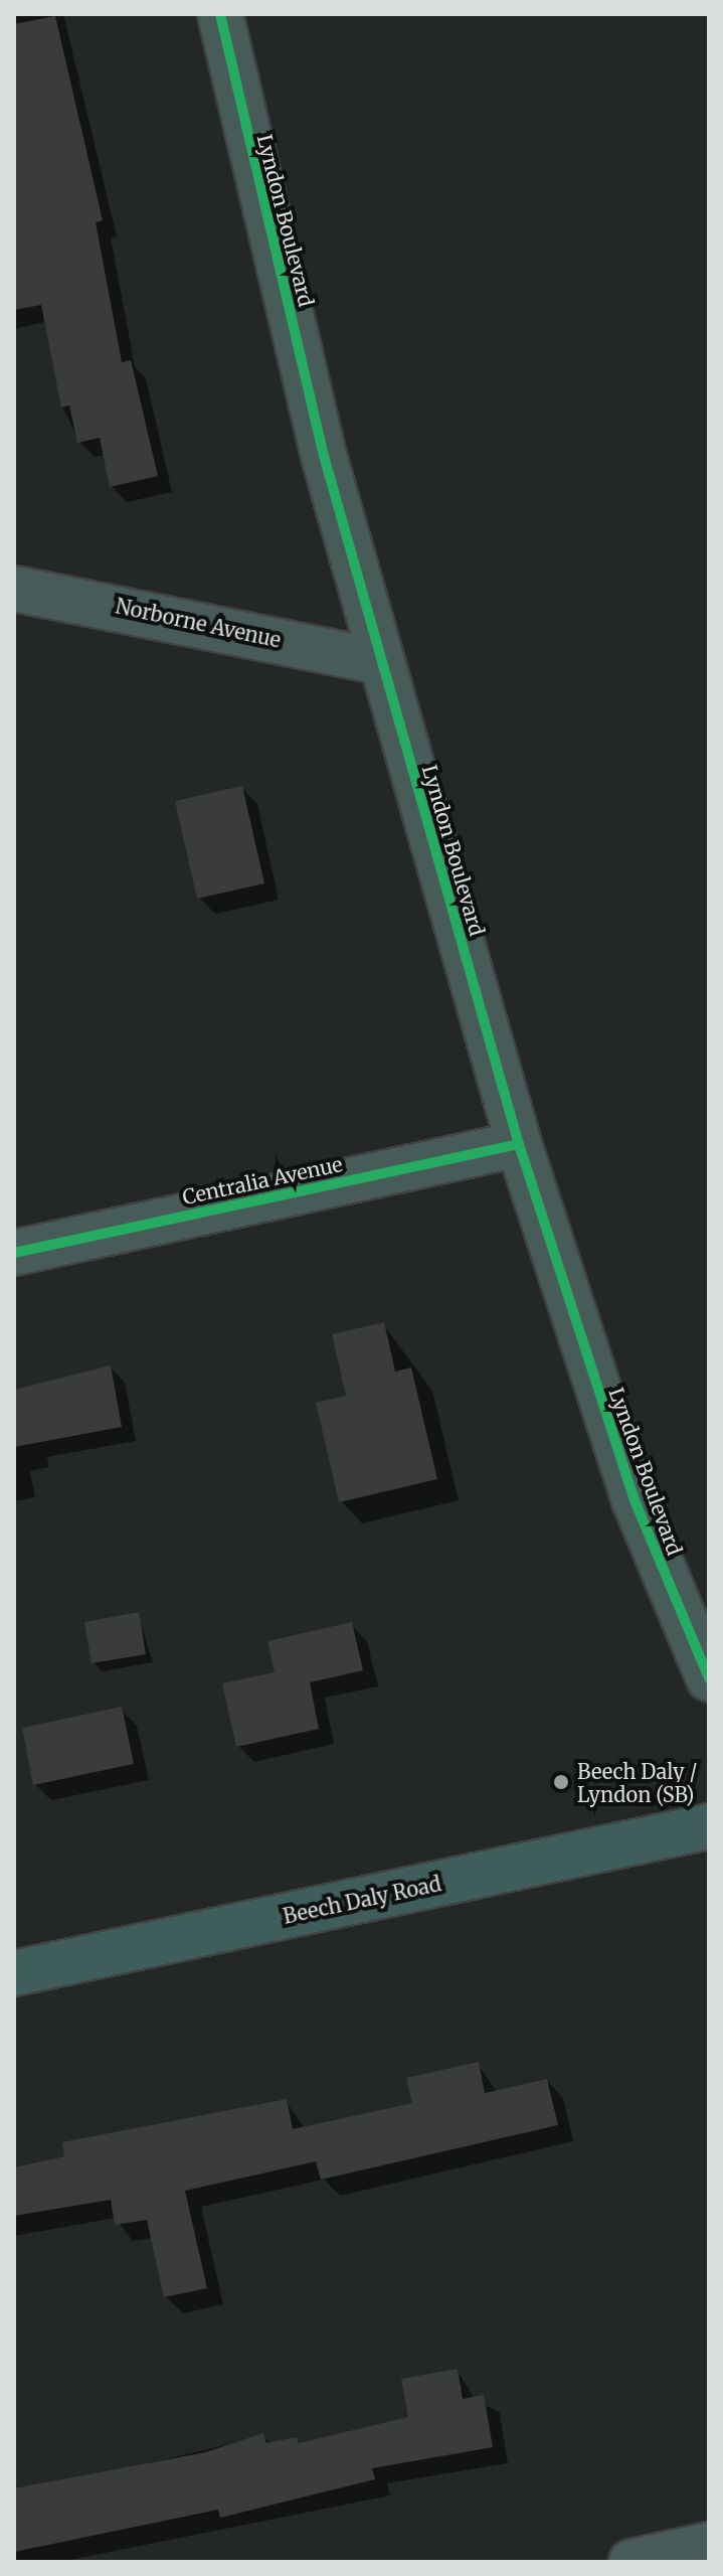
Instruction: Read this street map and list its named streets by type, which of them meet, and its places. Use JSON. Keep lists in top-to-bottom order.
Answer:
{
  "streets": {
    "main road": ["Beech Daly Road"],
    "street": ["Lyndon Boulevard", "Norborne Avenue", "Centralia Avenue"]
  },
  "crossings": [
    ["Lyndon Boulevard", "Norborne Avenue"],
    ["Lyndon Boulevard", "Centralia Avenue"]
  ],
  "places": ["Beech Daly / Lyndon (SB)"]
}
